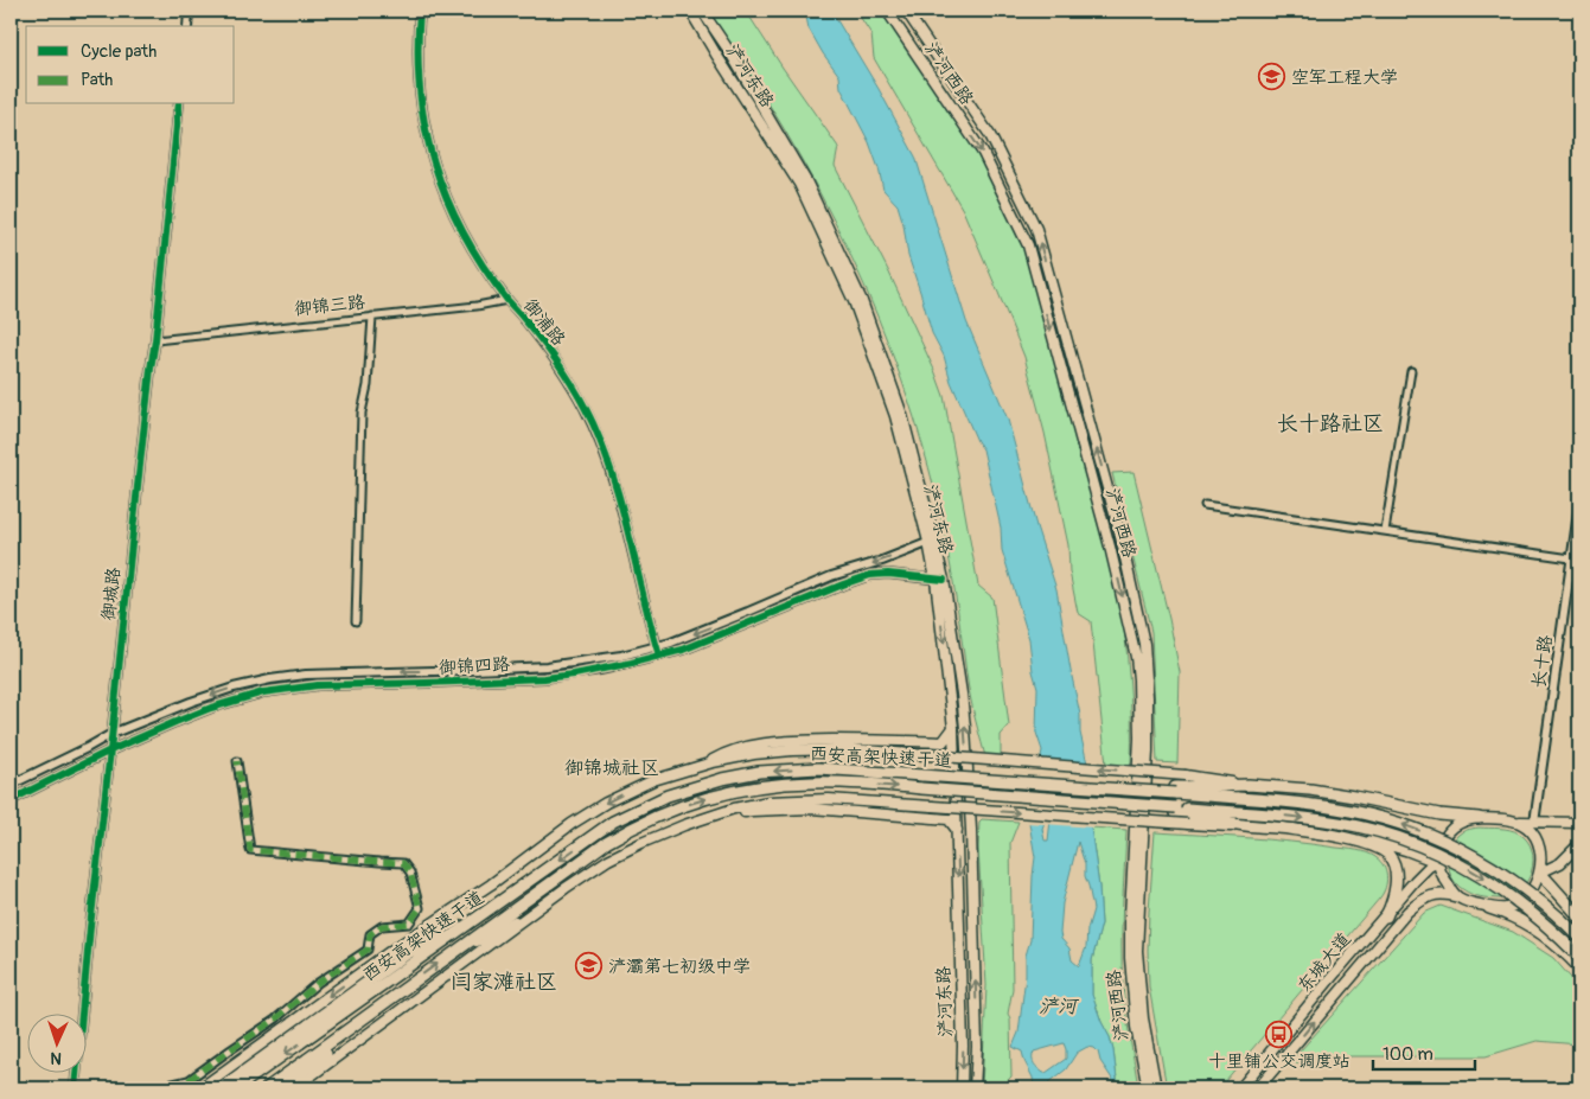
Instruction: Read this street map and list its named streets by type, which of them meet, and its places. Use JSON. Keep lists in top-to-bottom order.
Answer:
{
  "streets": {
    "highway": ["西安高架快速干道"],
    "main road": ["浐河西路", "浐河东路", "东城大道"],
    "street": [
      "御锦三路",
      "御浦路",
      "御城路",
      "长十路",
      "御锦四路"
    ]
  },
  "crossings": [
    ["浐河东路", "御锦四路"],
    ["御锦三路", "御浦路"],
    ["御锦三路", "御城路"],
    ["御浦路", "御锦四路"],
    ["御城路", "御锦四路"]
  ],
  "districts": ["长十路社区", "御锦城社区", "闫家滩社区"],
  "water": ["浐河"],
  "places": {
    "school or university": ["空军工程大学", "浐灞第七初级中学"],
    "bus stop": ["十里铺公交调度站"]
  },
  "legend": ["Cycle path", "Path"],
  "scale_bar": "100 m",
  "north": "bottom"
}
